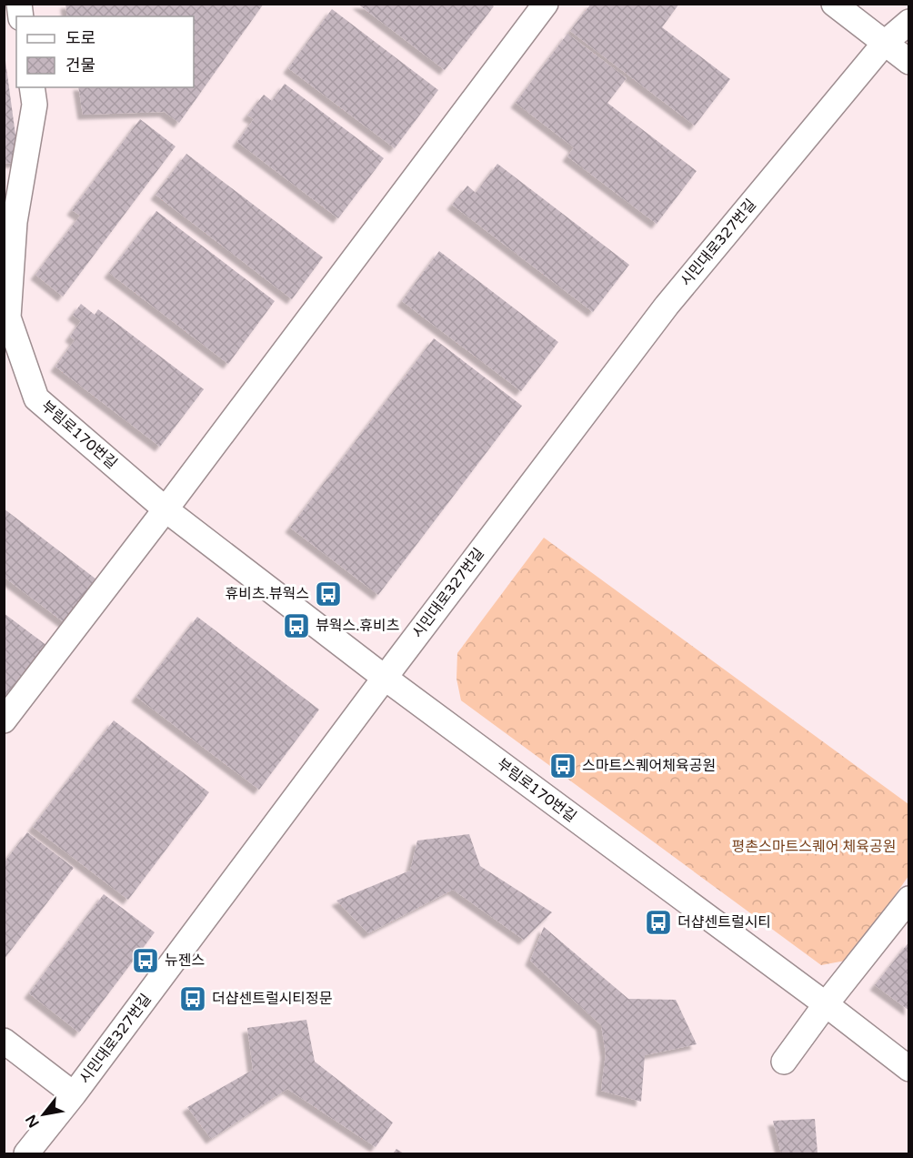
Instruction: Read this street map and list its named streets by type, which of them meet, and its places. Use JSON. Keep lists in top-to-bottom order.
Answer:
{
  "streets": {
    "street": ["시민대로327번길", "부림로170번길"]
  },
  "crossings": [
    ["시민대로327번길", "부림로170번길"]
  ],
  "parks": ["평촌스마트스퀘어 체육공원"],
  "places": {
    "bus stop": [
      "휴비츠.뷰웍스",
      "뷰웍스.휴비츠",
      "스마트스퀘어체육공원",
      "더샵센트럴시티",
      "뉴젠스",
      "더샵센트럴시티정문"
    ]
  },
  "legend": ["도로", "건물"],
  "north": "bottom left"
}
